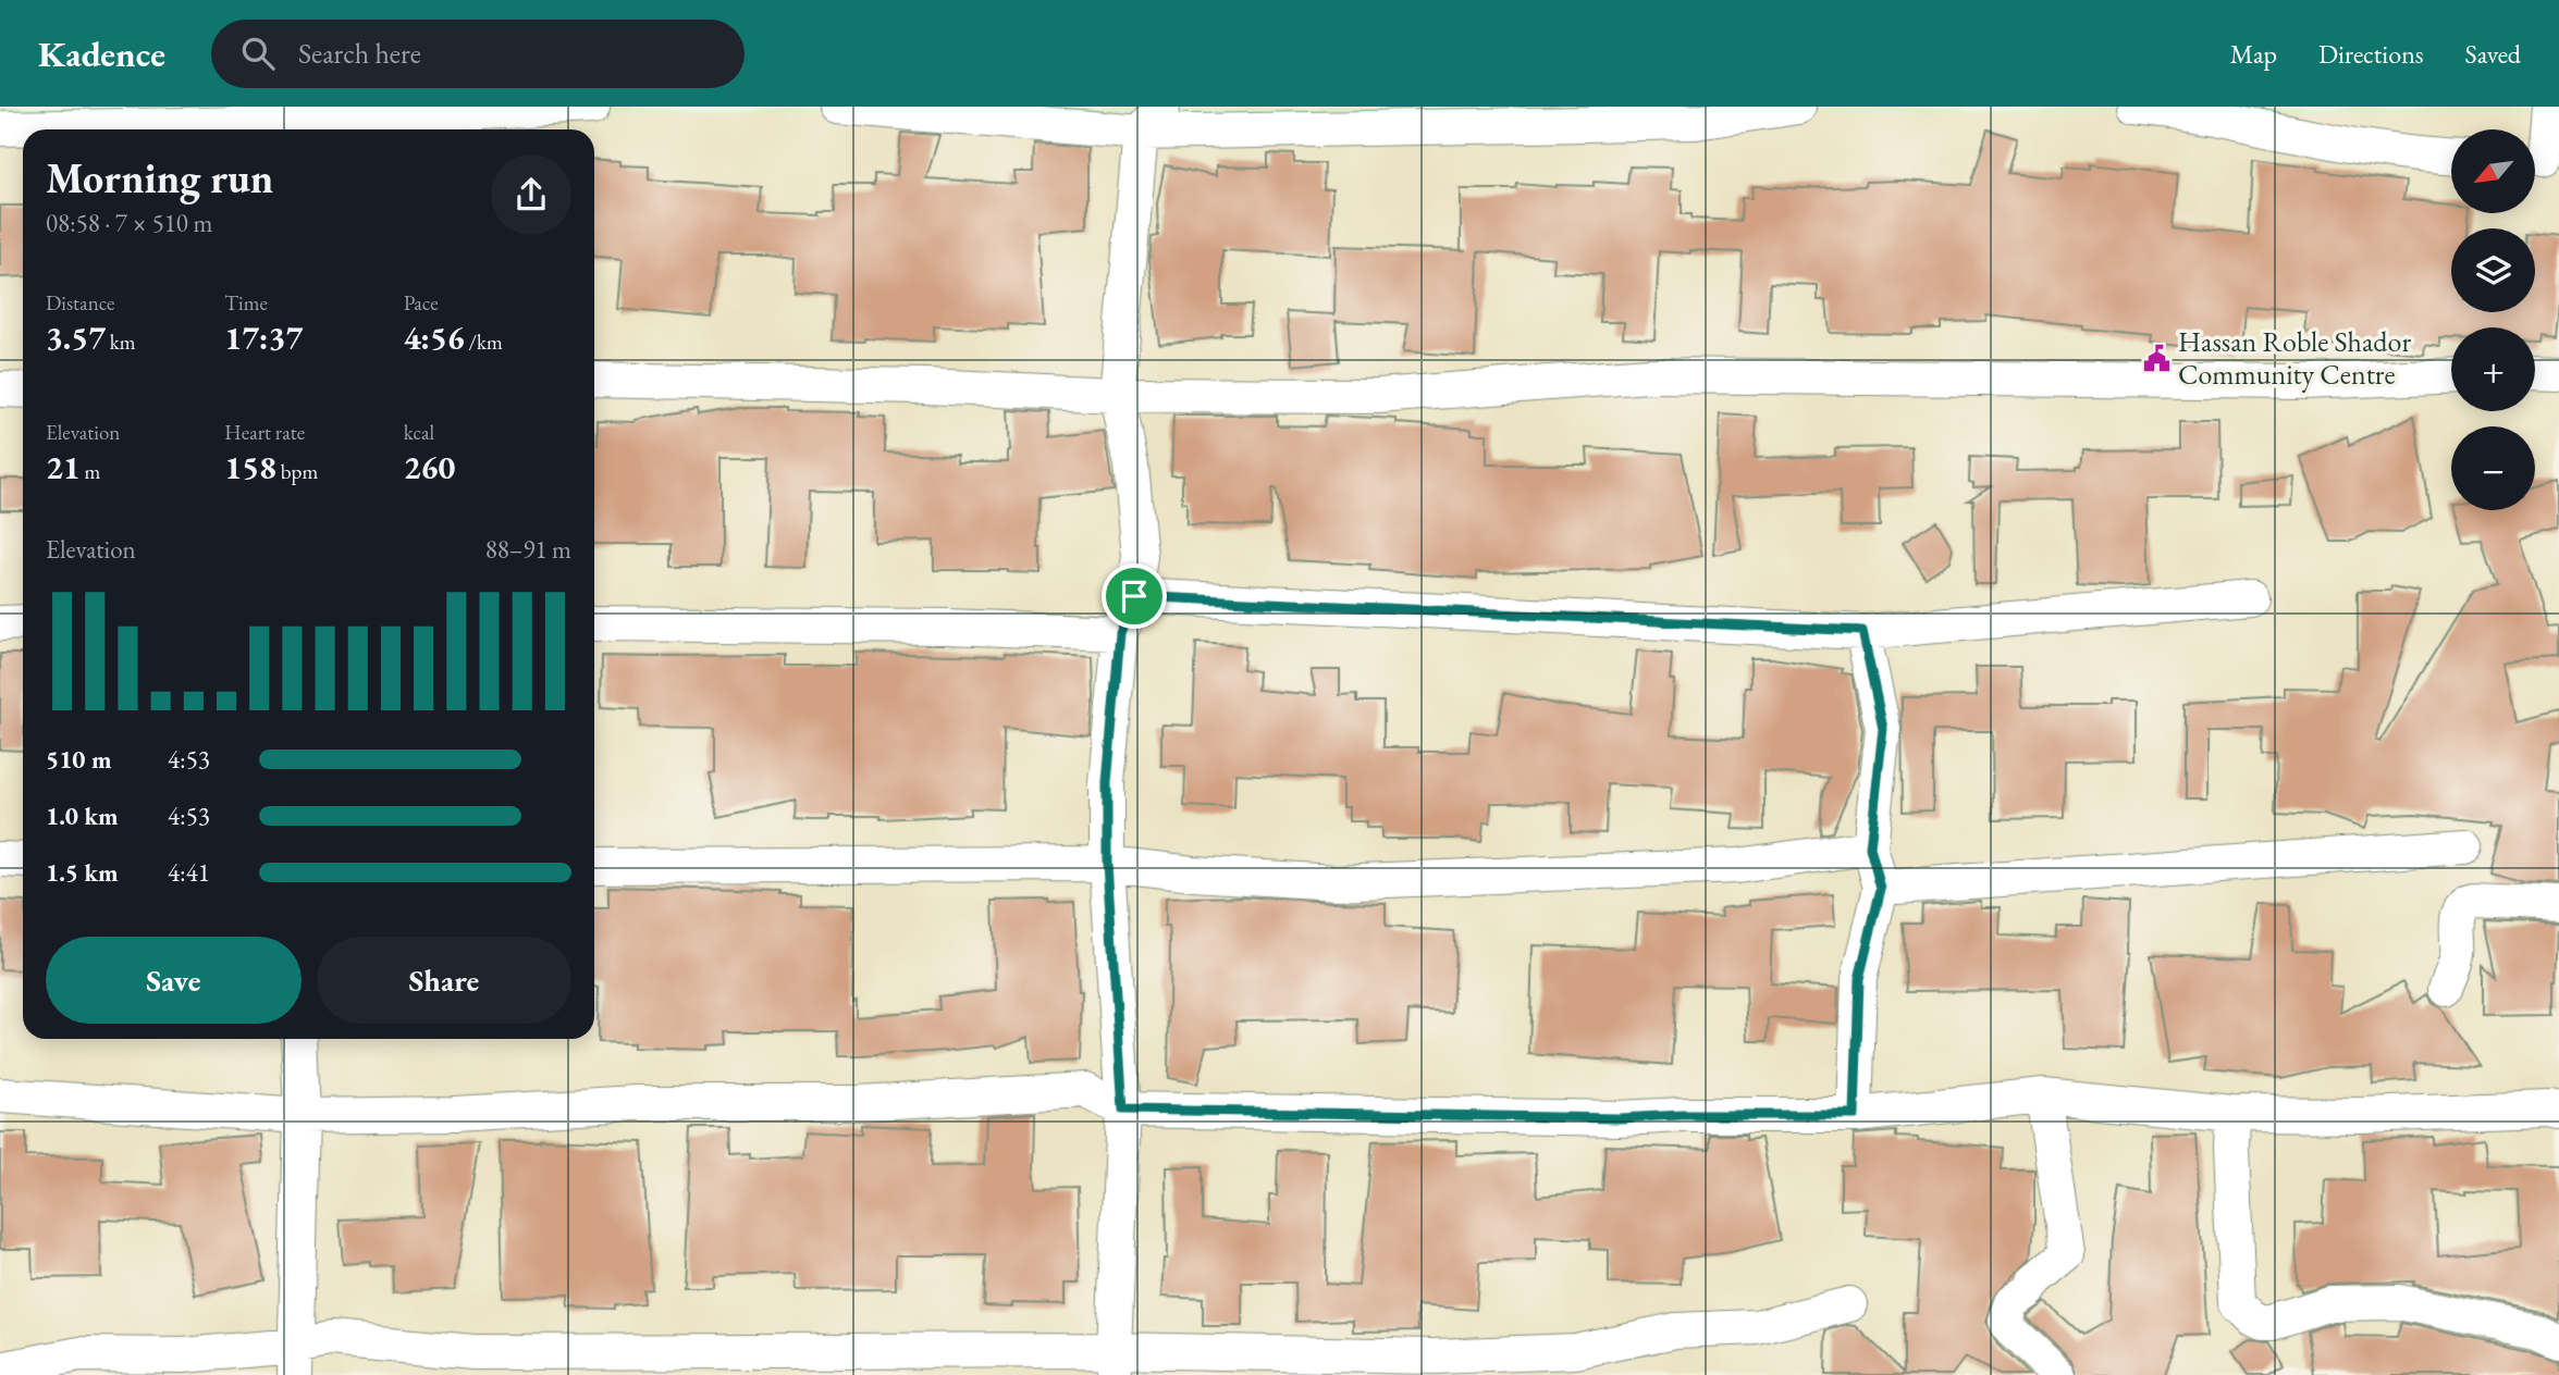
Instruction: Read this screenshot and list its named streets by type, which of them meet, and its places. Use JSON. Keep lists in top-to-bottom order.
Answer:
{
  "places": {
    "public building": ["Hassan Roble Shador Community Centre"]
  },
  "north": "bottom left",
  "page": {
    "header": "Kadence",
    "search": "Search here",
    "nav": ["Map", "Directions", "Saved"],
    "map_buttons": ["+", "−"],
    "heading": ["Morning run", "08:58 · 7 × 510 m"],
    "stats": [
      ["Distance", "3.57 km"],
      ["Time", "17:37"],
      ["Pace", "4:56 /km"],
      ["Elevation", "21 m"],
      ["Heart rate", "158 bpm"],
      ["kcal", "260"]
    ],
    "chart": ["Elevation", "88–91 m"],
    "list": [
      {
        "name": "510 m",
        "note": "4:53"
      },
      {
        "name": "1.0 km",
        "note": "4:53"
      },
      {
        "name": "1.5 km",
        "note": "4:41"
      }
    ],
    "buttons": ["Save", "Share"]
  }
}
